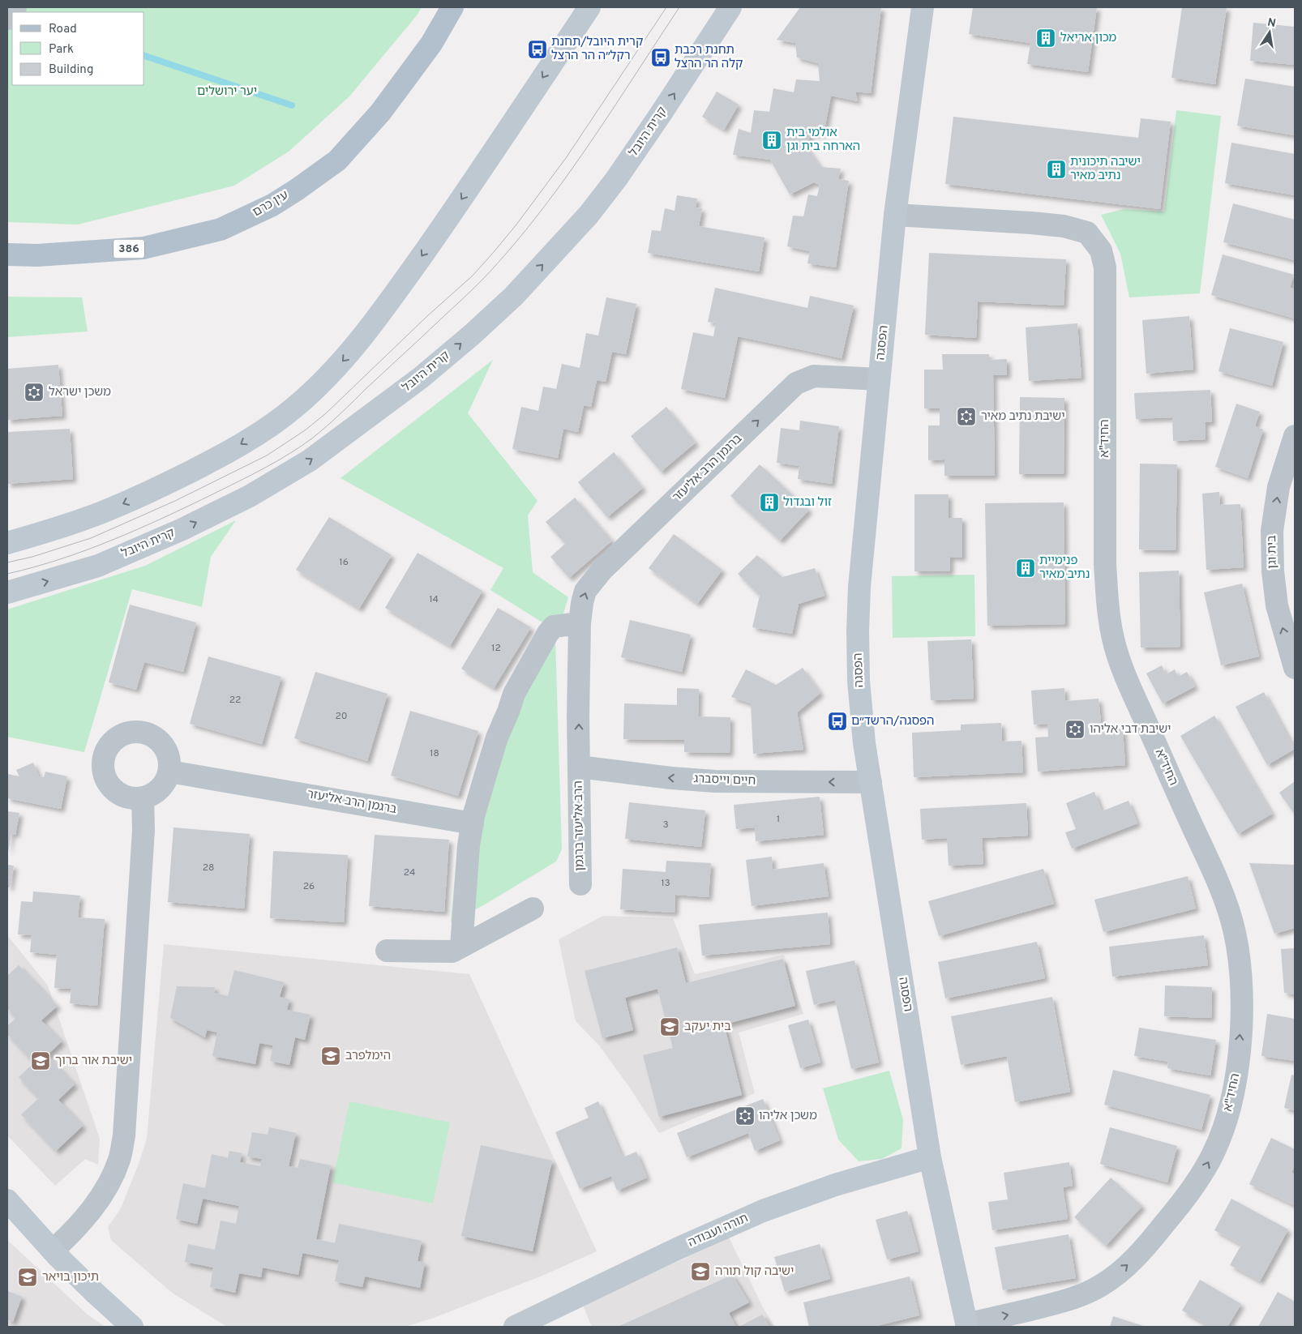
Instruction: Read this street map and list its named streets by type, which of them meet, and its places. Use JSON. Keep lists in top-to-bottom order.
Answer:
{
  "streets": {
    "main road": ["עין כרם", "386"],
    "street": [
      "קרית היובל",
      "הפסגה",
      "החיד\"א",
      "ברגמן הרב אליעזר",
      "בית וגן",
      "חיים וייסברג",
      "הרב אליעזר ברגמן",
      "תורה ועבודה"
    ]
  },
  "crossings": [
    ["הפסגה", "החיד\"א"],
    ["הפסגה", "ברגמן הרב אליעזר"],
    ["הפסגה", "חיים וייסברג"],
    ["הפסגה", "תורה ועבודה"],
    ["ברגמן הרב אליעזר", "חיים וייסברג"],
    ["ברגמן הרב אליעזר", "הרב אליעזר ברגמן"],
    ["חיים וייסברג", "הרב אליעזר ברגמן"]
  ],
  "one_way": ["בית וגן", "חיים וייסברג"],
  "parks": ["יער ירושלים"],
  "places": {
    "building": [
      "מכון אריאל",
      "אולמי בית הארחה בית וגן",
      "ישיבה תיכונית נתיב מאיר",
      "זול ובגדול",
      "פנימיית נתיב מאיר"
    ],
    "bus stop": ["קרית היובל/תחנת רקל״ה הר הרצל", "תחנת רכבת קלה הר הרצל", "הפסגה/הרשד״ם"],
    "synagogue": [
      "משכן ישראל",
      "ישיבת נתיב מאיר",
      "ישיבת דבי אליהו",
      "משכן אליהו"
    ],
    "school or university": [
      "בית יעקב",
      "הימלפרב",
      "ישיבת אור ברוך",
      "ישיבה קול תורה",
      "תיכון בויאר"
    ]
  },
  "house_numbers": [
    "16",
    "14",
    "12",
    "22",
    "20",
    "18",
    "1",
    "3",
    "28",
    "24",
    "13",
    "26"
  ],
  "legend": ["Road", "Park", "Building"],
  "north": "top"
}
